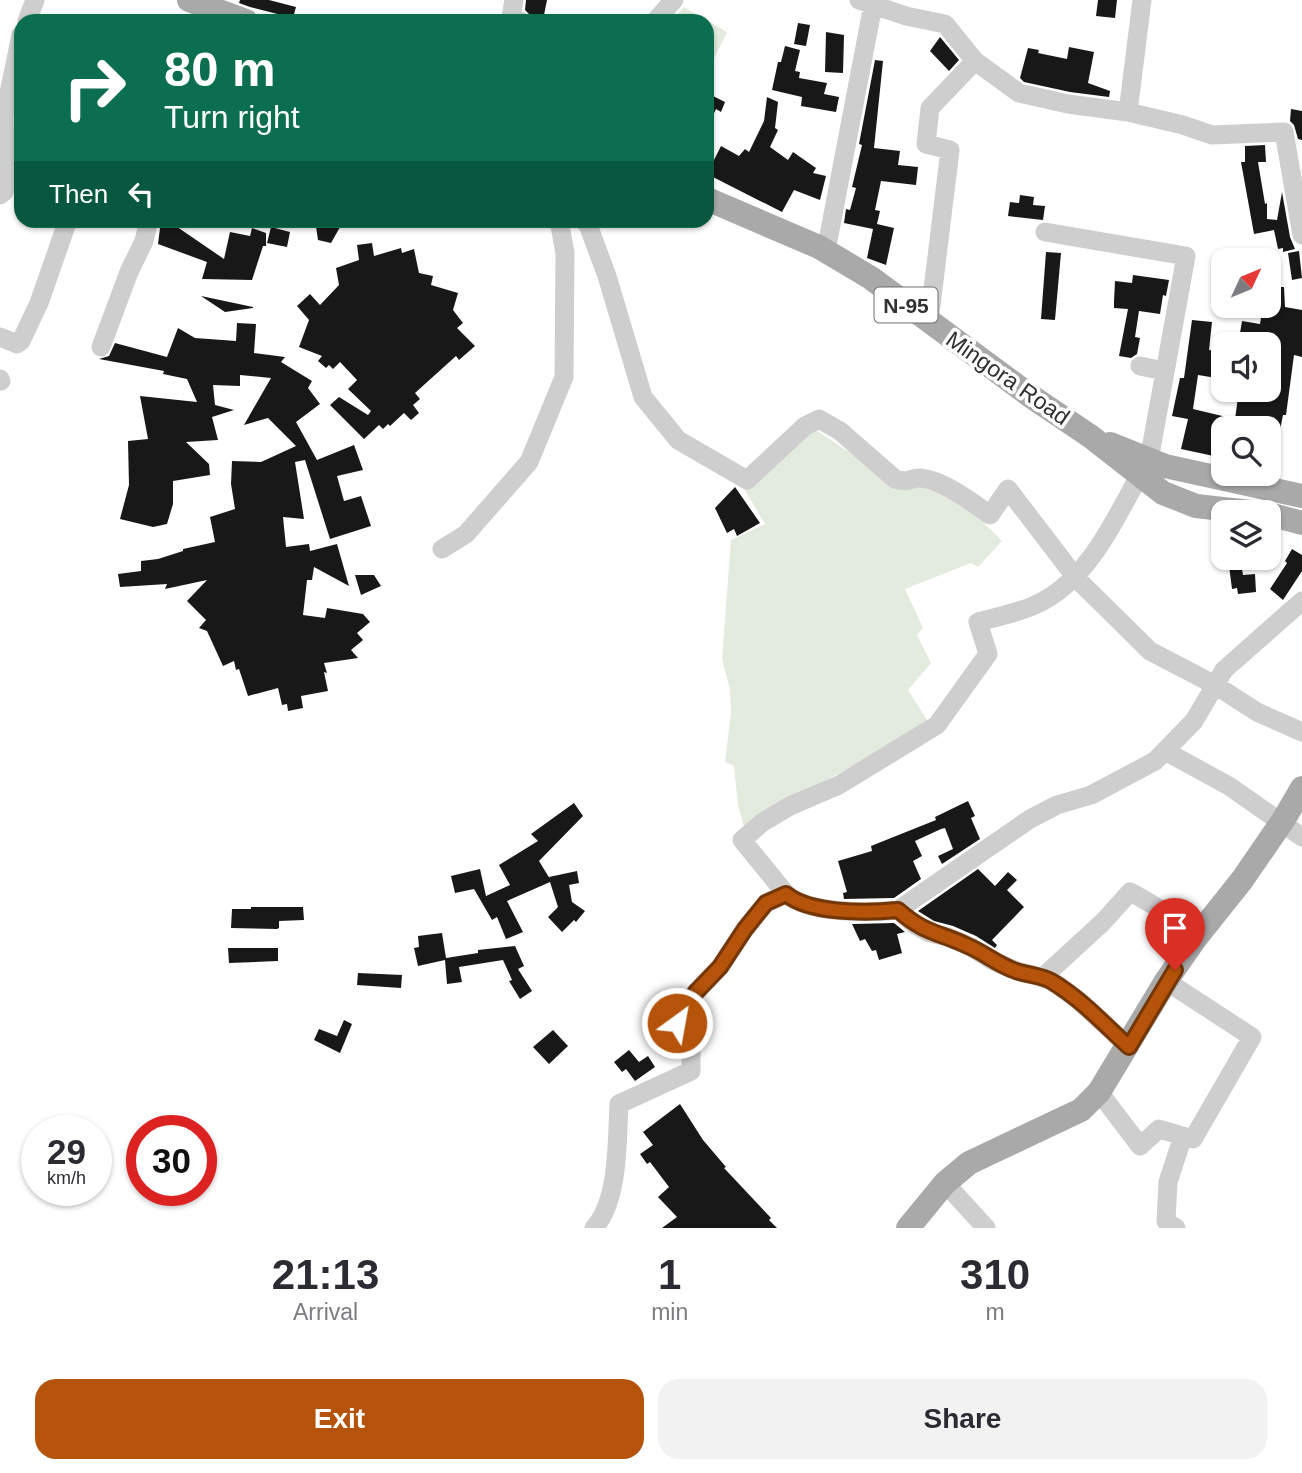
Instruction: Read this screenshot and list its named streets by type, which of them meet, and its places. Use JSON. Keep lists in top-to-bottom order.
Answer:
{
  "streets": {
    "main road": ["N-95", "Mingora Road"]
  },
  "crossings": [
    ["N-95", "Mingora Road"]
  ],
  "north": "top right",
  "page": {
    "turn": ["80 m", "Turn right"],
    "then": "Then",
    "speed": "29 km/h",
    "limit": "30",
    "eta": [
      "21:13",
      "Arrival",
      "1",
      "min",
      "310",
      "m"
    ],
    "buttons": ["Exit", "Share"]
  }
}
